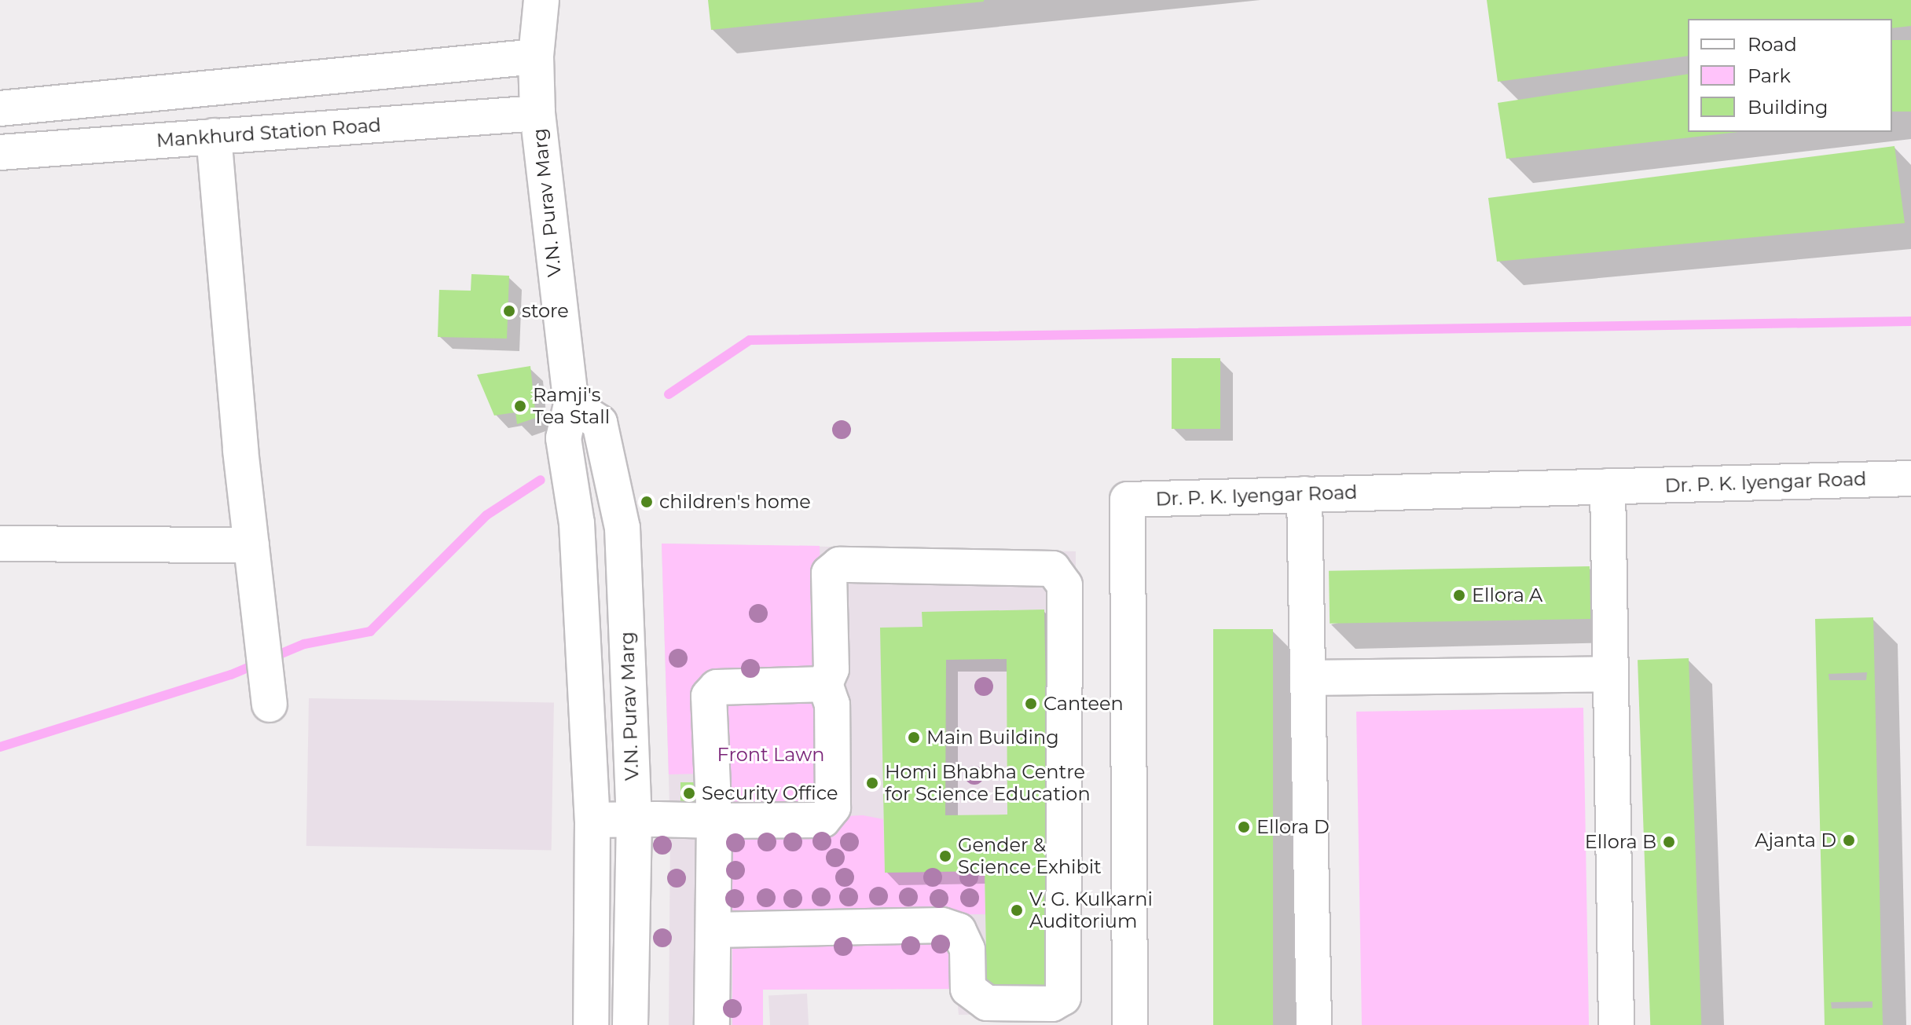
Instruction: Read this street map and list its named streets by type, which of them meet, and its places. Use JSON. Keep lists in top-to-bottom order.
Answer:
{
  "streets": {
    "street": ["Mankhurd Station Road", "V.N. Purav Marg", "Dr. P. K. Iyengar Road"]
  },
  "crossings": [
    ["Mankhurd Station Road", "V.N. Purav Marg"]
  ],
  "parks": ["Front Lawn"],
  "places": [
    "store",
    "Ramji's Tea Stall",
    "children's home",
    "Ellora A",
    "Canteen",
    "Main Building",
    "Homi Bhabha Centre for Science Education",
    "Security Office",
    "Ellora D",
    "Ajanta D",
    "Ellora B",
    "Gender & Science Exhibit",
    "V. G. Kulkarni Auditorium"
  ],
  "legend": ["Road", "Park", "Building"]
}
